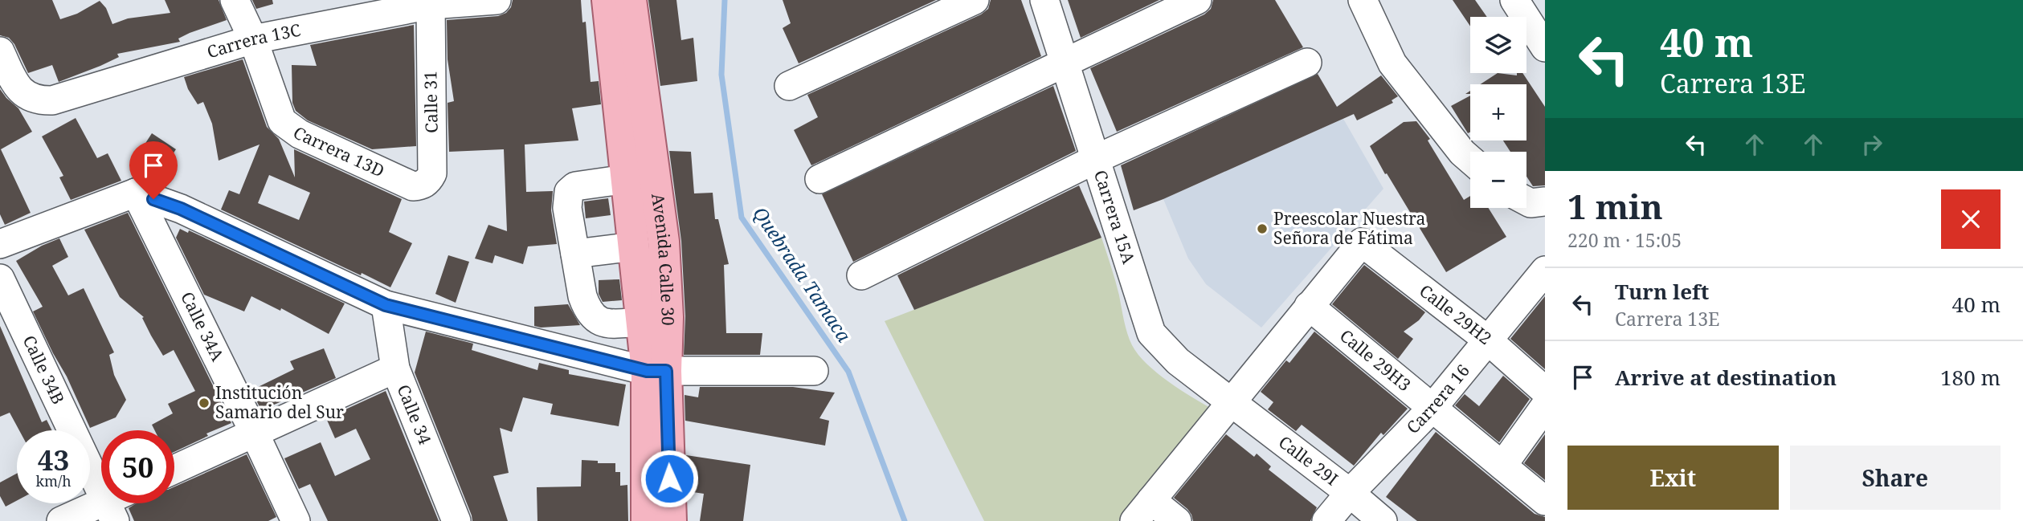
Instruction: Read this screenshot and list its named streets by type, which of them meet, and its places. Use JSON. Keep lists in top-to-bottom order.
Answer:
{
  "streets": {
    "main road": ["Avenida Calle 30"],
    "street": [
      "Carrera 13C",
      "Calle 31",
      "Carrera 13D",
      "Carrera 15A",
      "Calle 29H2",
      "Calle 34A",
      "Calle 29H3",
      "Calle 34B",
      "Carrera 16",
      "Calle 34",
      "Calle 29I"
    ]
  },
  "crossings": [
    ["Carrera 13C", "Calle 31"],
    ["Carrera 13C", "Carrera 13D"],
    ["Calle 31", "Carrera 13D"],
    ["Carrera 15A", "Calle 29I"],
    ["Calle 29H2", "Calle 29H3"],
    ["Calle 29H2", "Carrera 16"],
    ["Calle 29H3", "Carrera 16"],
    ["Carrera 16", "Calle 29I"]
  ],
  "water": ["Quebrada Tamaca"],
  "places": ["Preescolar Nuestra Señora de Fátima", "Institución Samario del Sur"],
  "page": {
    "turn": ["40 m", "Carrera 13E"],
    "map_buttons": ["+", "−"],
    "heading": ["1 min", "220 m · 15:05"],
    "list": [
      {
        "name": "Turn left",
        "note": "Carrera 13E",
        "value": "40 m"
      },
      {
        "name": "Arrive at destination",
        "value": "180 m"
      }
    ],
    "speed": "43 km/h",
    "limit": "50",
    "buttons": ["Exit", "Share"]
  }
}
